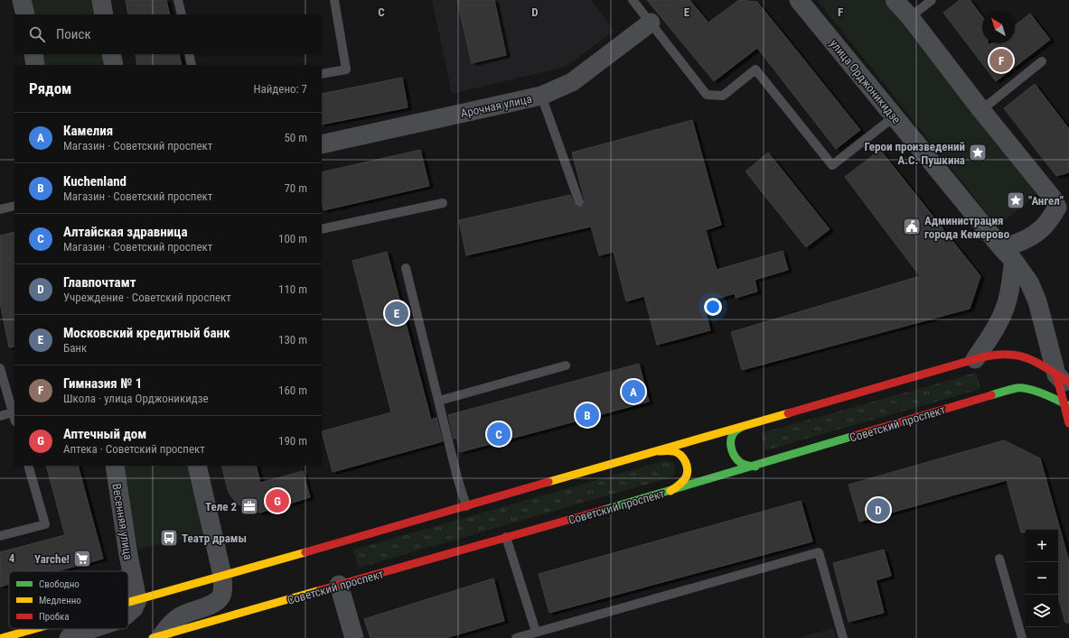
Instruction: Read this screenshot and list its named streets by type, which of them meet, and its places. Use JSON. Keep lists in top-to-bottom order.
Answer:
{
  "streets": {
    "main road": ["Советский проспект"],
    "street": ["улица Орджоникидзе", "Арочная улица", "Весенняя улица"]
  },
  "crossings": [
    ["улица Орджоникидзе", "Советский проспект"]
  ],
  "places": {
    "place": ["Герои произведений А.С. Пушкина", "\"Ангел\""],
    "public building": ["Администрация города Кемерово"],
    "office": ["Теле 2"],
    "bus stop": ["Театр драмы"],
    "supermarket": ["Yarche!"]
  },
  "legend": ["Свободно", "Медленно", "Пробка"],
  "north": "top left",
  "page": {
    "search": "Поиск",
    "pins": [
      "F",
      "E",
      "A",
      "B",
      "C",
      "G",
      "D"
    ],
    "heading": ["Рядом", "Найдено: 7"],
    "list": [
      {
        "mark": "A",
        "name": "Камелия",
        "note": "Магазин · Советский проспект",
        "value": "50 m"
      },
      {
        "mark": "B",
        "name": "Kuchenland",
        "note": "Магазин · Советский проспект",
        "value": "70 m"
      },
      {
        "mark": "C",
        "name": "Алтайская здравница",
        "note": "Магазин · Советский проспект",
        "value": "100 m"
      },
      {
        "mark": "D",
        "name": "Главпочтамт",
        "note": "Учреждение · Советский проспект",
        "value": "110 m"
      },
      {
        "mark": "E",
        "name": "Московский кредитный банк",
        "note": "Банк",
        "value": "130 m"
      },
      {
        "mark": "F",
        "name": "Гимназия № 1",
        "note": "Школа · улица Орджоникидзе",
        "value": "160 m"
      },
      {
        "mark": "G",
        "name": "Аптечный дом",
        "note": "Аптека · Советский проспект",
        "value": "190 m"
      }
    ],
    "map_buttons": ["+", "−"]
  },
  "grid": {
    "columns": [
      "C",
      "D",
      "E",
      "F"
    ],
    "rows": ["4"]
  }
}
